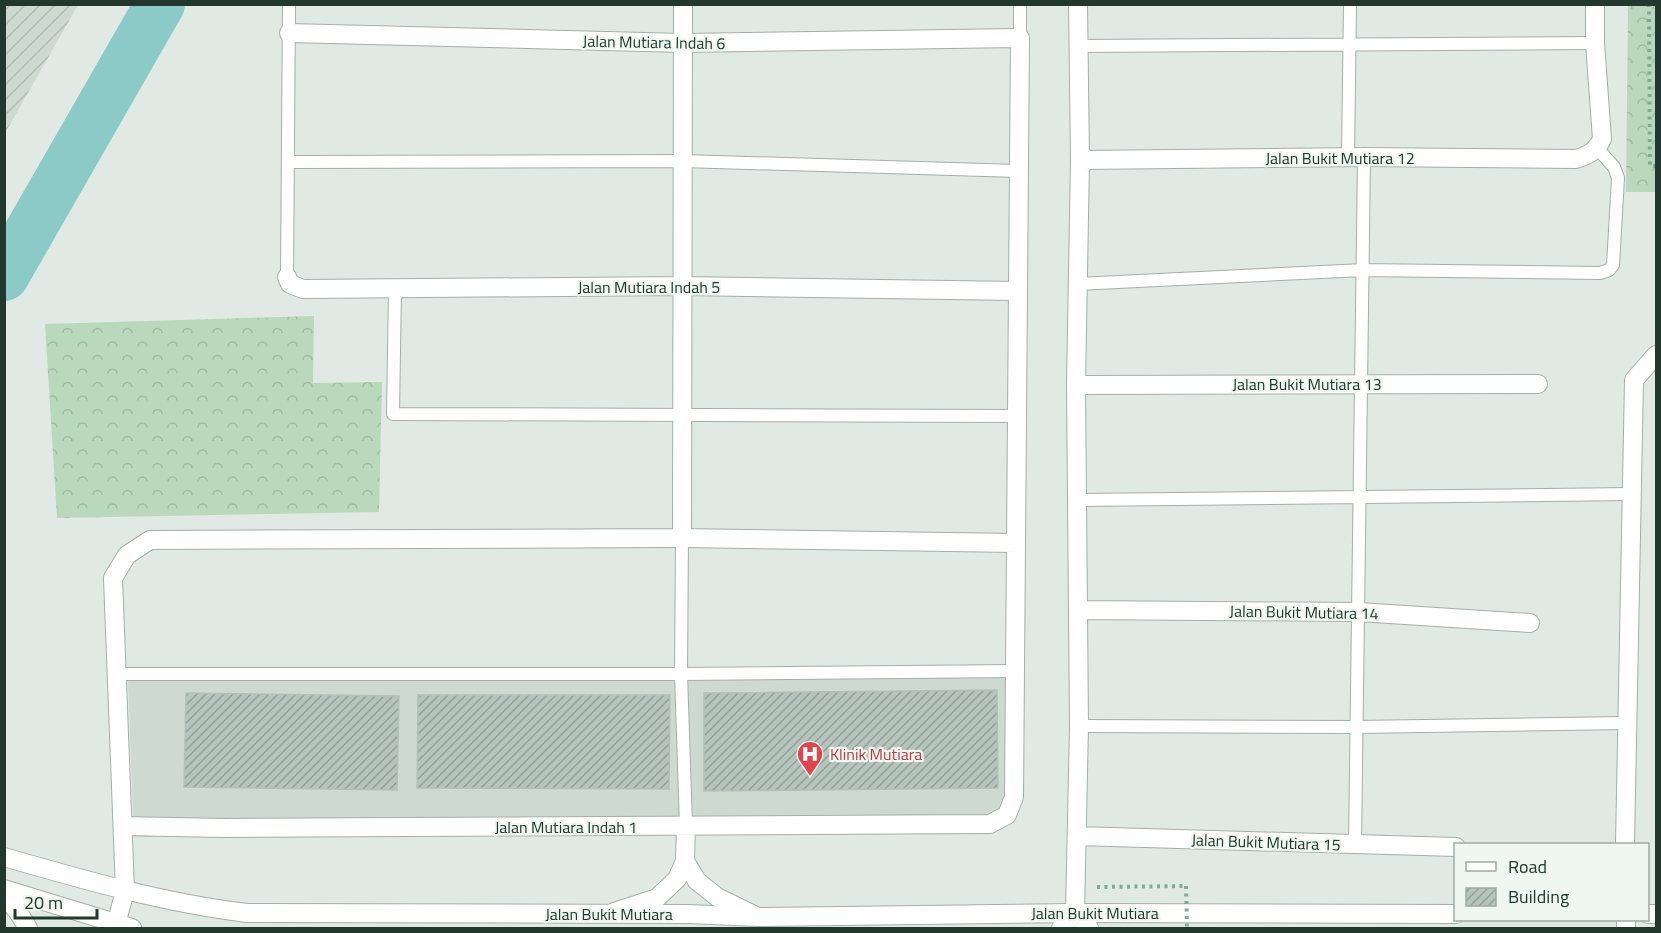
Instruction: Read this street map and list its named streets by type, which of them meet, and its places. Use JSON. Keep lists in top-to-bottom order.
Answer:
{
  "streets": {
    "street": [
      "Jalan Mutiara Indah 6",
      "Jalan Bukit Mutiara 12",
      "Jalan Mutiara Indah 5",
      "Jalan Bukit Mutiara 13",
      "Jalan Bukit Mutiara 14",
      "Jalan Mutiara Indah 1",
      "Jalan Bukit Mutiara 15",
      "Jalan Bukit Mutiara"
    ]
  },
  "places": {
    "hospital": ["Klinik Mutiara"]
  },
  "legend": ["Road", "Building"],
  "scale_bar": "20 m"
}
